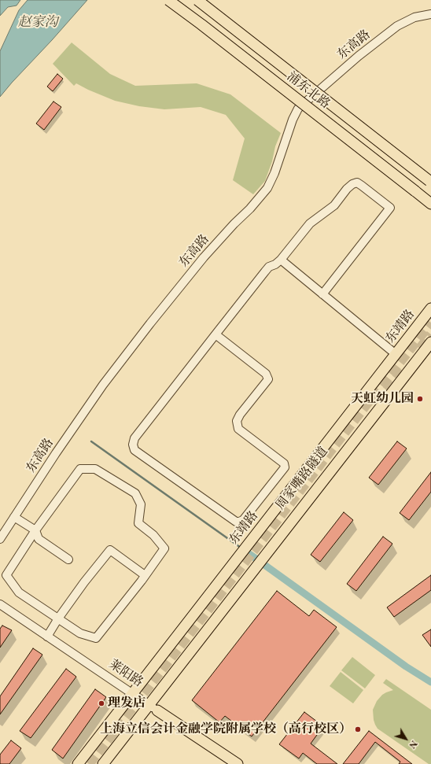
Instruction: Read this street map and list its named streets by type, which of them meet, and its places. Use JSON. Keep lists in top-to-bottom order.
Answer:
{
  "streets": {
    "main road": [
      "浦东北路",
      "东靖路",
      "周家嘴路隧道",
      "莱阳路"
    ],
    "street": ["东高路"]
  },
  "crossings": [
    ["东靖路", "莱阳路"]
  ],
  "water": ["赵家沟"],
  "places": ["天虹幼儿园", "理发店", "上海立信会计金融学院附属学校（高行校区）"],
  "north": "bottom right"
}
